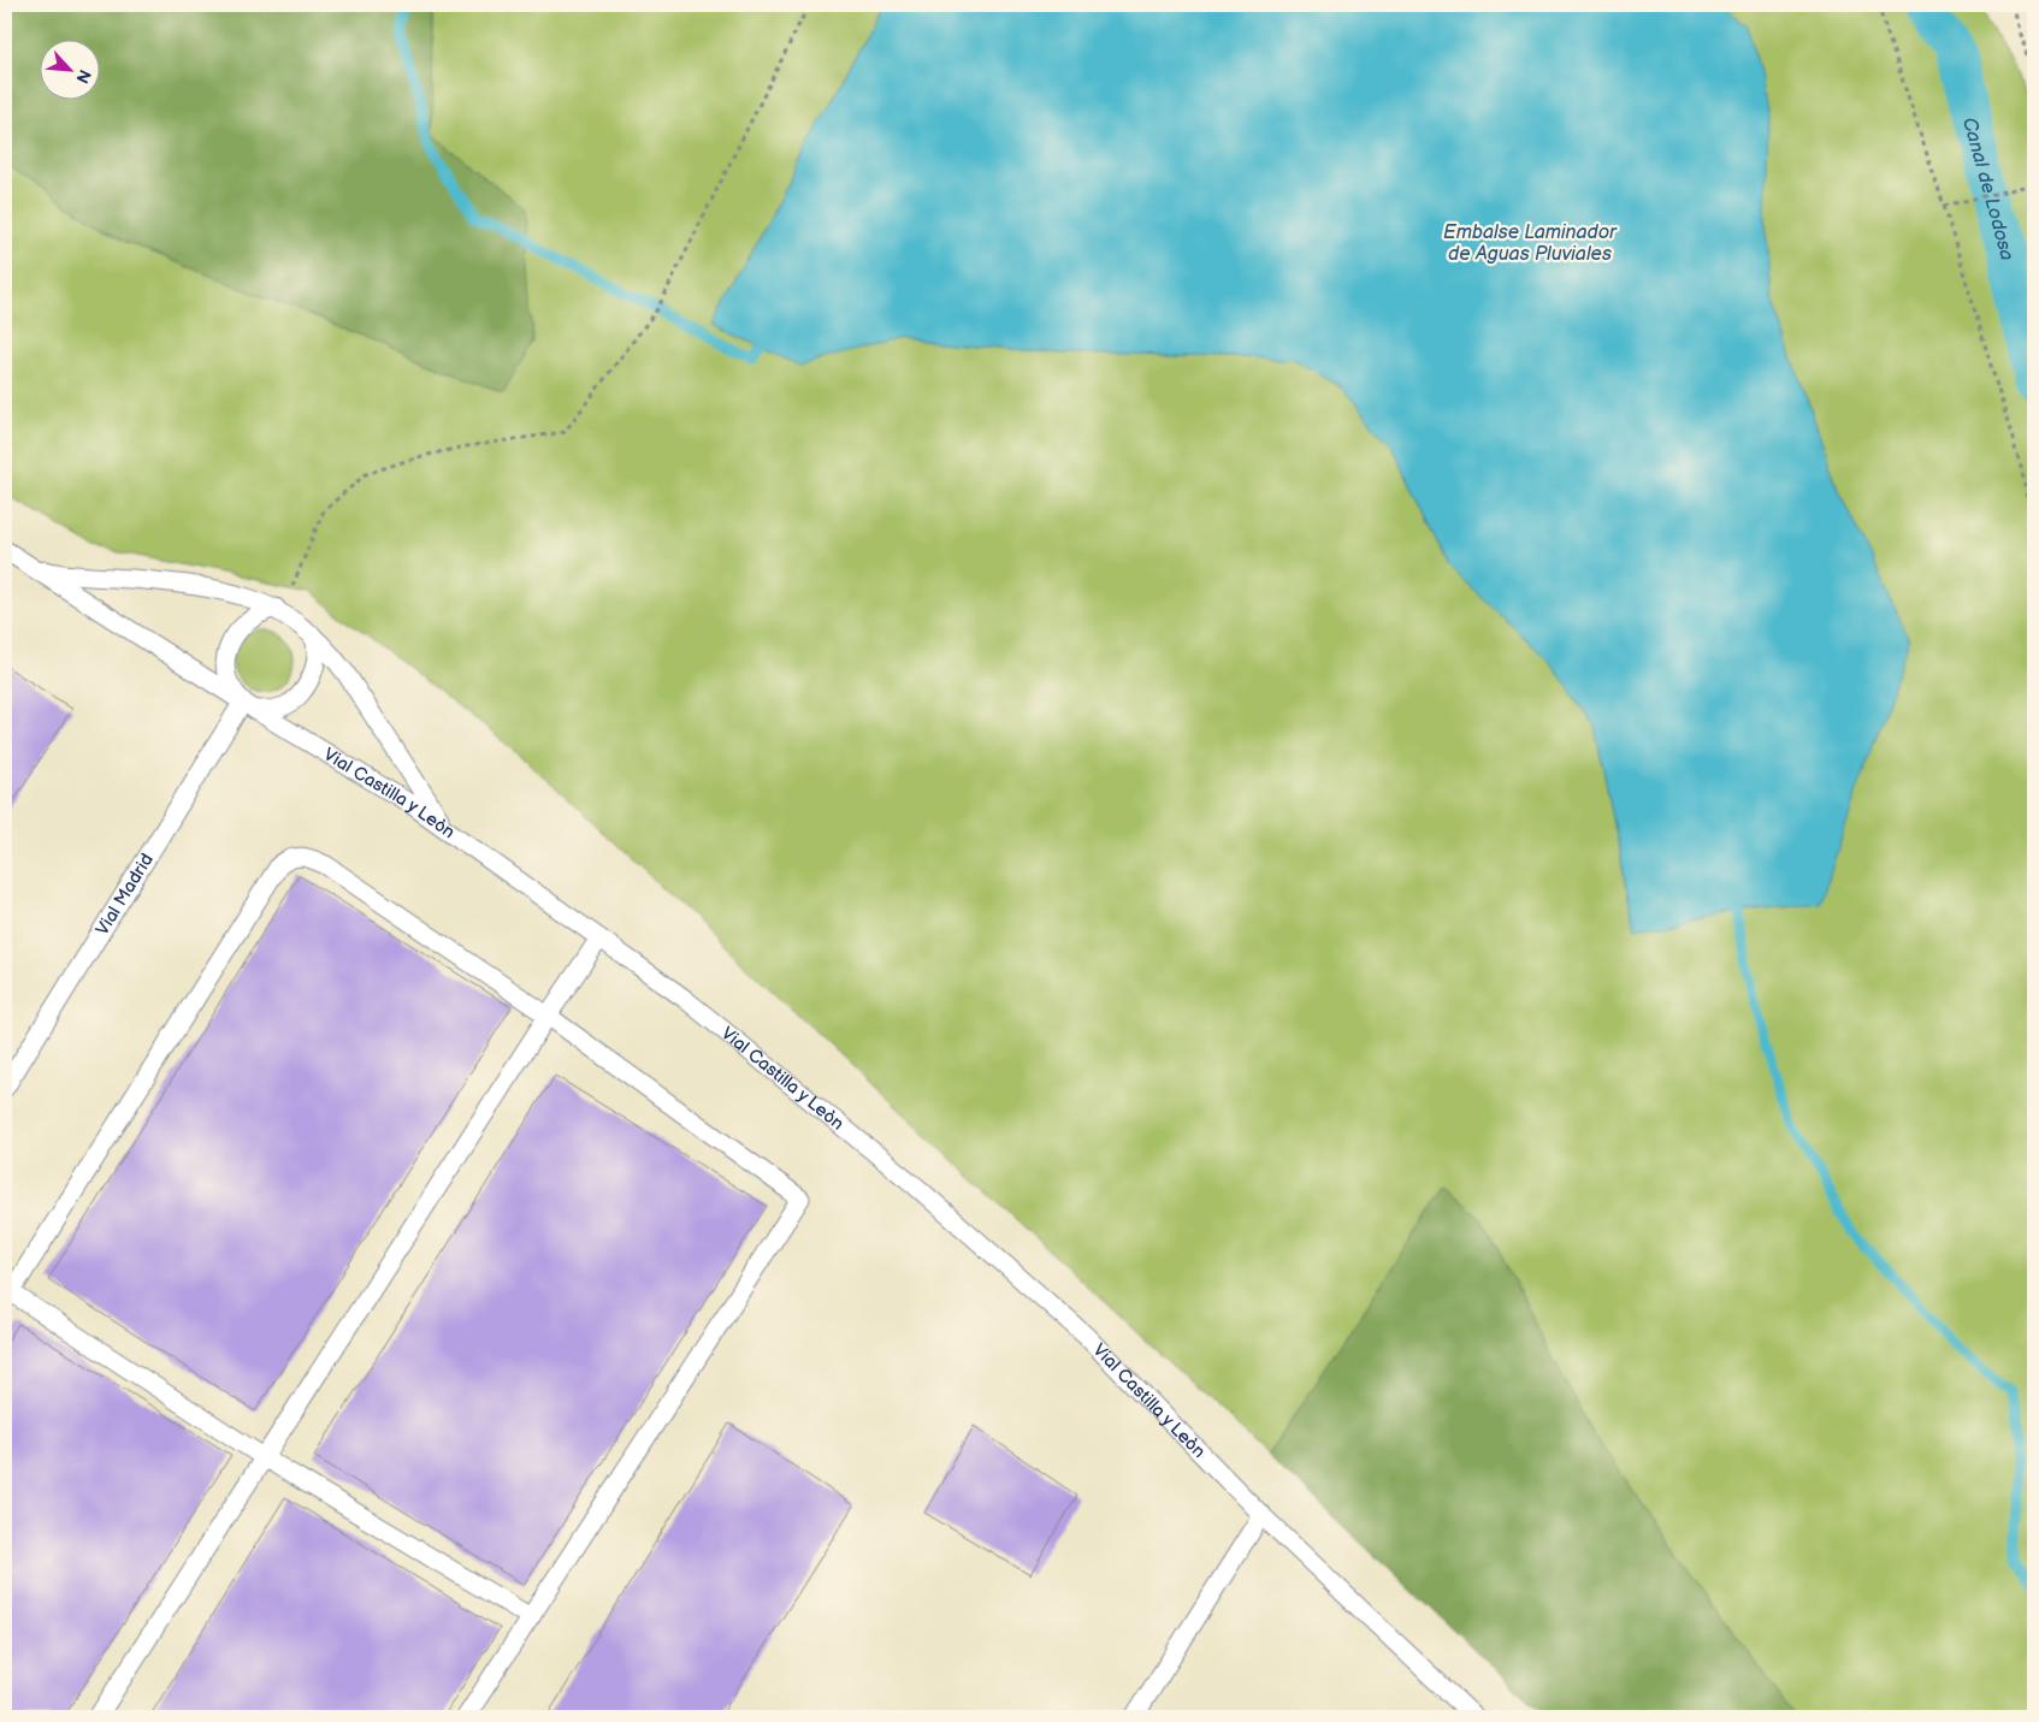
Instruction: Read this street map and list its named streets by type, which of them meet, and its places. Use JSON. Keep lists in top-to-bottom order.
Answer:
{
  "streets": {
    "lane": ["Vial Castilla y Leòn", "Vial Madrid"]
  },
  "crossings": [
    ["Vial Castilla y Leòn", "Vial Madrid"]
  ],
  "water": ["Canal de Lodosa", "Embalse Laminador de Aguas Pluviales"],
  "north": "bottom right"
}
